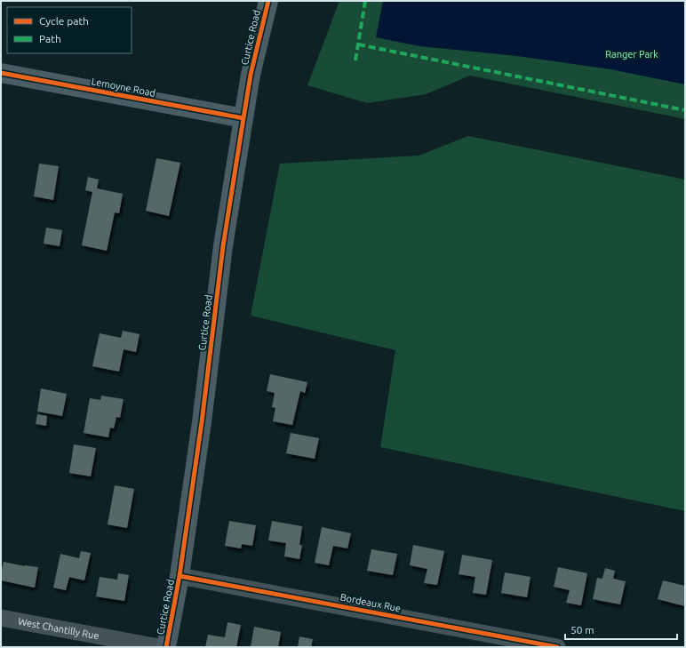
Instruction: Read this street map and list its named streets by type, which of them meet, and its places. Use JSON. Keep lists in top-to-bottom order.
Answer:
{
  "streets": {
    "street": [
      "Curtice Road",
      "Lemoyne Road",
      "Bordeaux Rue",
      "West Chantilly Rue"
    ]
  },
  "crossings": [
    ["Curtice Road", "Lemoyne Road"],
    ["Curtice Road", "Bordeaux Rue"]
  ],
  "parks": ["Ranger Park"],
  "legend": ["Cycle path", "Path"],
  "scale_bar": "50 m"
}
